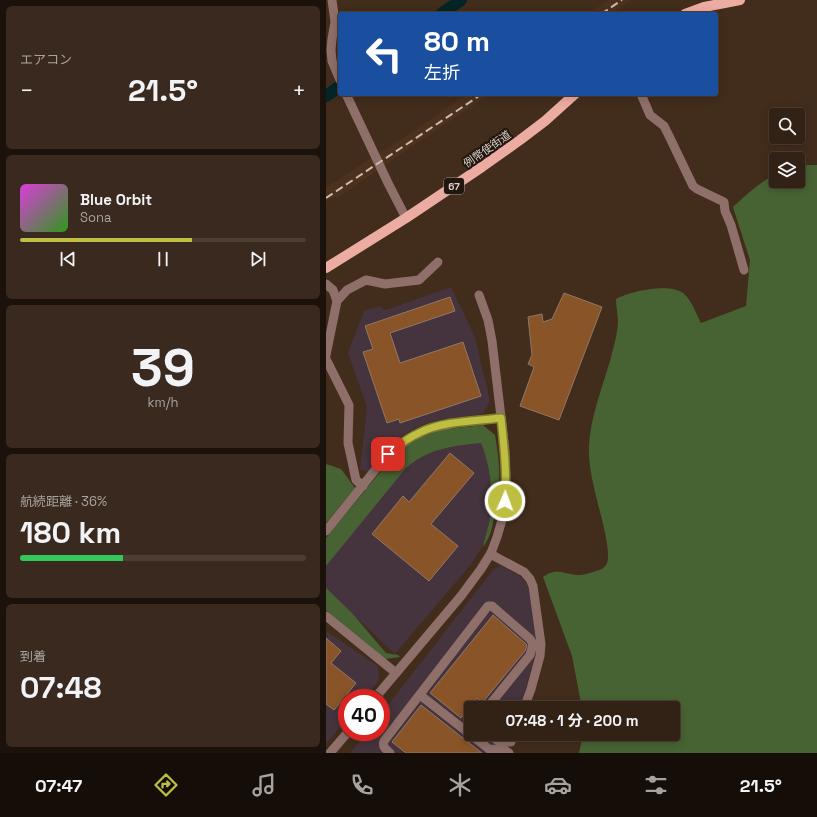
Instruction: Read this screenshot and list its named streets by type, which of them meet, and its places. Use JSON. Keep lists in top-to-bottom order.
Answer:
{
  "streets": {
    "main road": ["例幣使街道", "67"]
  },
  "page": {
    "tile": [
      "エアコン",
      ["39", "km/h"],
      ["航続距離 · 36%", "180 km"],
      ["到着", "07:48"]
    ],
    "turn": ["80 m", "左折"],
    "heat": ["−", "21.5°", "+"],
    "song": ["Blue Orbit", "Sona"],
    "limit": "40",
    "trip": "07:48 · 1 分 · 200 m",
    "tabs": ["07:47", "21.5°"]
  }
}
